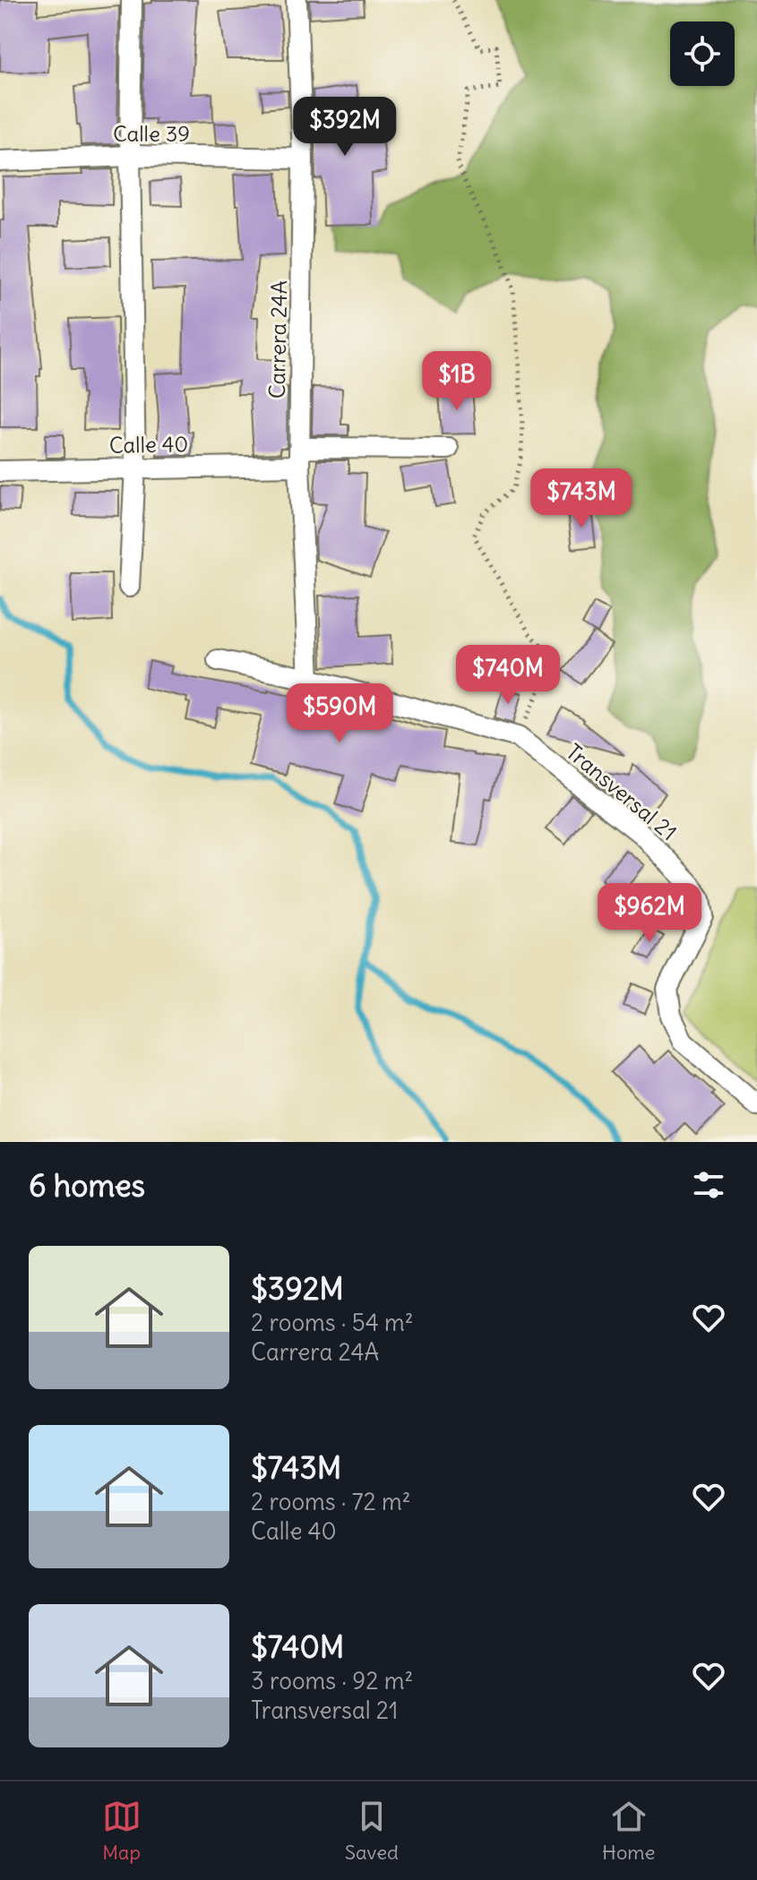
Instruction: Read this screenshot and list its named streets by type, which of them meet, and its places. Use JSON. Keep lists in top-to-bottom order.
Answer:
{
  "streets": {
    "street": [
      "Calle 39",
      "Carrera 24A",
      "Calle 40",
      "Transversal 21"
    ]
  },
  "crossings": [
    ["Calle 39", "Carrera 24A"],
    ["Carrera 24A", "Calle 40"],
    ["Carrera 24A", "Transversal 21"]
  ],
  "page": {
    "price": [
      "$392M",
      "$1B",
      "$743M",
      "$740M",
      "$590M",
      "$962M"
    ],
    "heading": "6 homes",
    "list": [
      {
        "name": "$392M",
        "note": "2 rooms · 54 m² · Carrera 24A"
      },
      {
        "name": "$743M",
        "note": "2 rooms · 72 m² · Calle 40"
      },
      {
        "name": "$740M",
        "note": "3 rooms · 92 m² · Transversal 21"
      }
    ],
    "tabs": ["Map", "Saved", "Home"]
  }
}
